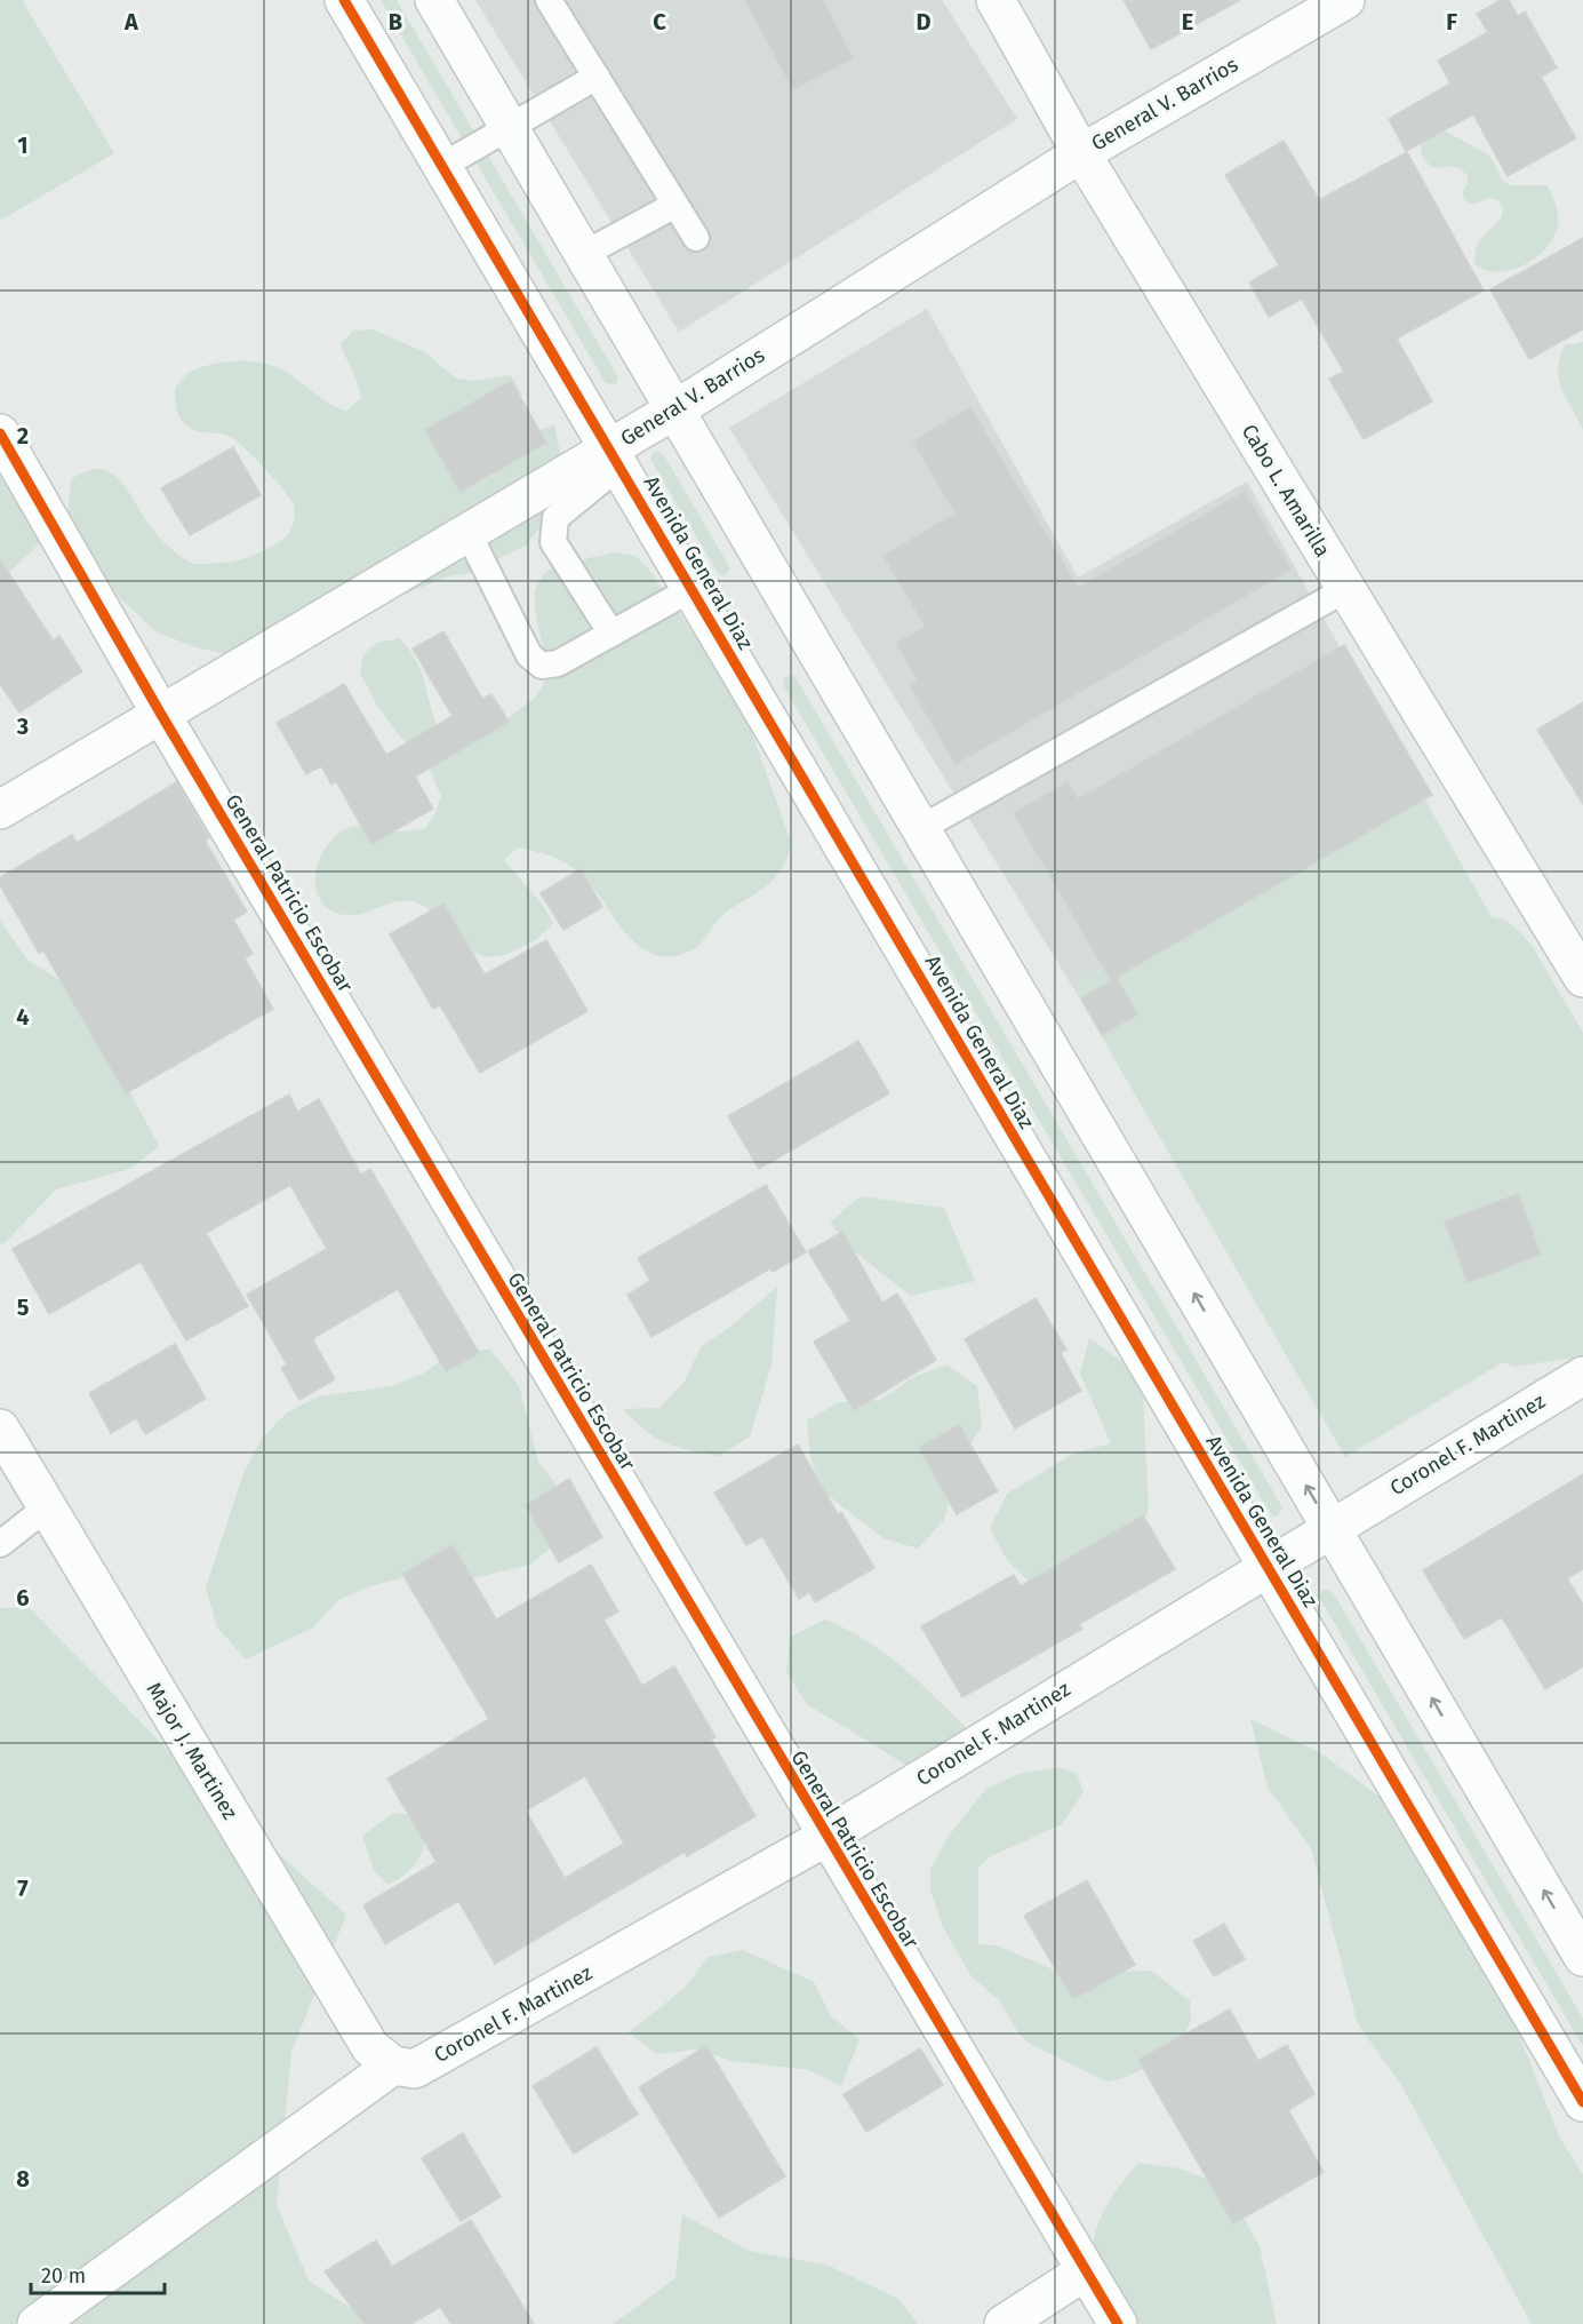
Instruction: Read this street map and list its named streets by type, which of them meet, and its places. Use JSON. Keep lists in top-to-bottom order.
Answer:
{
  "streets": {
    "street": [
      "General V. Barrios",
      "Cabo L. Amarilla",
      "Avenida General Diaz",
      "General Patricio Escobar",
      "Coronel F. Martinez",
      "Major J. Martinez"
    ]
  },
  "crossings": [
    ["General V. Barrios", "Cabo L. Amarilla"],
    ["General V. Barrios", "Avenida General Diaz"],
    ["General V. Barrios", "General Patricio Escobar"],
    ["Avenida General Diaz", "Coronel F. Martinez"],
    ["General Patricio Escobar", "Coronel F. Martinez"],
    ["Coronel F. Martinez", "Major J. Martinez"]
  ],
  "scale_bar": "20 m",
  "grid": {
    "columns": [
      "A",
      "B",
      "C",
      "D",
      "E",
      "F"
    ],
    "rows": [
      "1",
      "2",
      "3",
      "4",
      "5",
      "6",
      "7",
      "8"
    ]
  }
}
